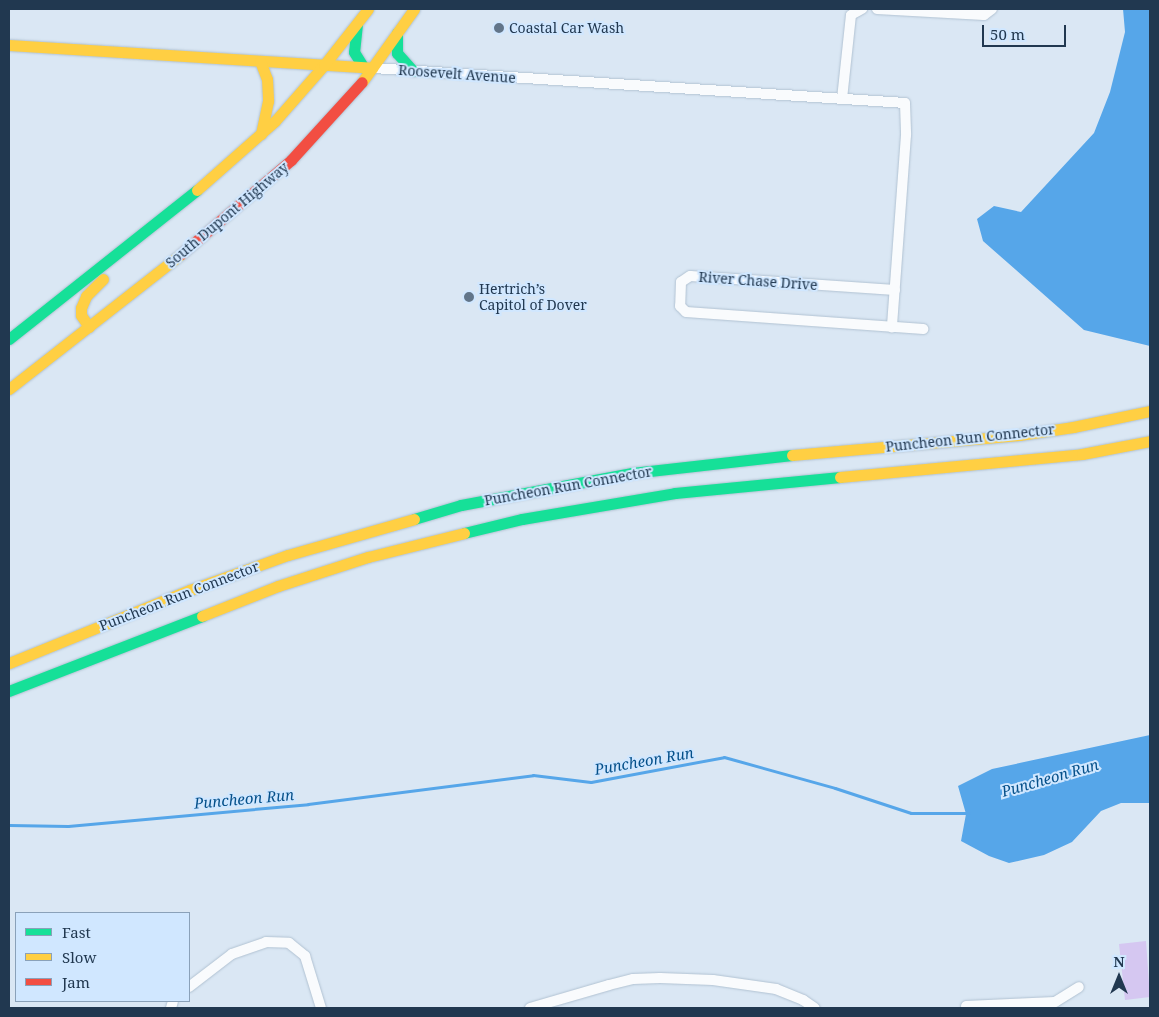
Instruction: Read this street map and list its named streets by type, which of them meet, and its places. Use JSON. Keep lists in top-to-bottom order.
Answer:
{
  "streets": {
    "main road": ["Roosevelt Avenue", "South Dupont Highway", "Puncheon Run Connector"],
    "street": ["River Chase Drive"]
  },
  "crossings": [
    ["Roosevelt Avenue", "South Dupont Highway"],
    ["Roosevelt Avenue", "River Chase Drive"]
  ],
  "water": ["Puncheon Run"],
  "places": ["Coastal Car Wash", "Hertrich’s Capitol of Dover"],
  "legend": ["Fast", "Slow", "Jam"],
  "scale_bar": "50 m",
  "north": "top"
}
